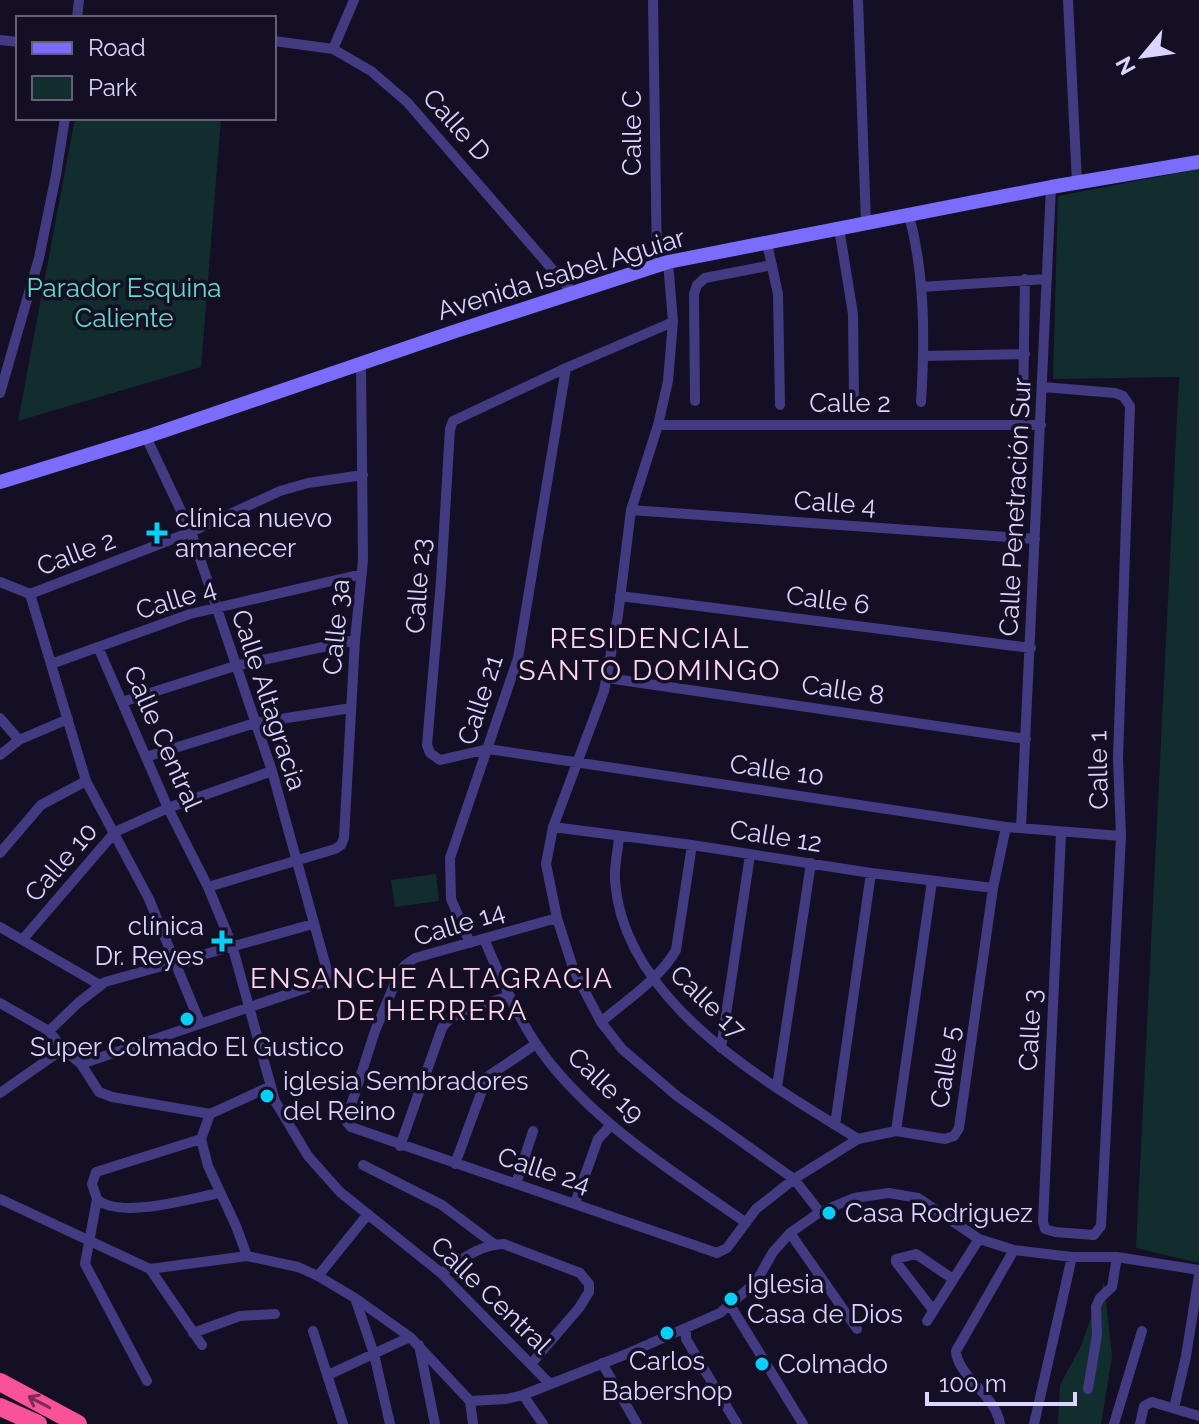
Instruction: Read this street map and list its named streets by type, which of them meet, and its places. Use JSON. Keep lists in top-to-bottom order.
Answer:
{
  "streets": {
    "main road": ["Avenida Isabel Aguiar"],
    "street": [
      "Calle D",
      "Calle C",
      "Calle 2",
      "Calle 4",
      "Calle Penetración Sur",
      "Calle 23",
      "Calle 6",
      "Calle 3a",
      "Calle 8",
      "Calle Altagracia",
      "Calle 21",
      "Calle Central",
      "Calle 10",
      "Calle 1",
      "Calle 12",
      "Calle 14",
      "Calle 17",
      "Calle 3",
      "Calle 5",
      "Calle 19",
      "Calle 24"
    ]
  },
  "crossings": [
    ["Calle D", "Avenida Isabel Aguiar"],
    ["Calle C", "Avenida Isabel Aguiar"],
    ["Calle C", "Calle 2"],
    ["Calle C", "Calle 4"],
    ["Calle C", "Calle 6"],
    ["Calle C", "Calle 8"],
    ["Calle C", "Calle Central"],
    ["Calle C", "Calle 10"],
    ["Calle C", "Calle 12"],
    ["Calle C", "Calle 14"],
    ["Calle C", "Calle 5"],
    ["Avenida Isabel Aguiar", "Calle Penetración Sur"],
    ["Avenida Isabel Aguiar", "Calle 3a"],
    ["Avenida Isabel Aguiar", "Calle Altagracia"],
    ["Calle 2", "Calle Penetración Sur"],
    ["Calle 2", "Calle 3a"],
    ["Calle 2", "Calle Altagracia"],
    ["Calle 4", "Calle Penetración Sur"],
    ["Calle 4", "Calle 3a"],
    ["Calle 4", "Calle Altagracia"],
    ["Calle 4", "Calle Central"],
    ["Calle Penetración Sur", "Calle 6"],
    ["Calle Penetración Sur", "Calle 8"],
    ["Calle Penetración Sur", "Calle 10"],
    ["Calle Penetración Sur", "Calle 1"],
    ["Calle 23", "Calle 21"],
    ["Calle 23", "Calle 10"],
    ["Calle 3a", "Calle Altagracia"],
    ["Calle Altagracia", "Calle Central"],
    ["Calle Altagracia", "Calle 10"],
    ["Calle 21", "Calle 10"],
    ["Calle 21", "Calle 14"],
    ["Calle Central", "Calle 10"],
    ["Calle 10", "Calle 1"],
    ["Calle 10", "Calle 3"],
    ["Calle 10", "Calle 5"],
    ["Calle 1", "Calle 3"],
    ["Calle 12", "Calle 17"],
    ["Calle 12", "Calle 5"],
    ["Calle 14", "Calle 19"],
    ["Calle 14", "Calle 24"],
    ["Calle 17", "Calle 5"],
    ["Calle 5", "Calle 19"],
    ["Calle 5", "Calle 24"]
  ],
  "districts": ["RESIDENCIAL SANTO DOMINGO", "ENSANCHE ALTAGRACIA DE HERRERA"],
  "parks": ["Parador Esquina Caliente"],
  "places": {
    "health": ["clínica nuevo amanecer", "clínica Dr. Reyes"],
    "other": [
      "Super Colmado El Gustico",
      "iglesia Sembradores del Reino",
      "Casa Rodriguez",
      "Iglesia Casa de Dios",
      "Carlos Babershop",
      "Colmado"
    ]
  },
  "legend": ["Road", "Park"],
  "scale_bar": "100 m",
  "north": "bottom left"
}
